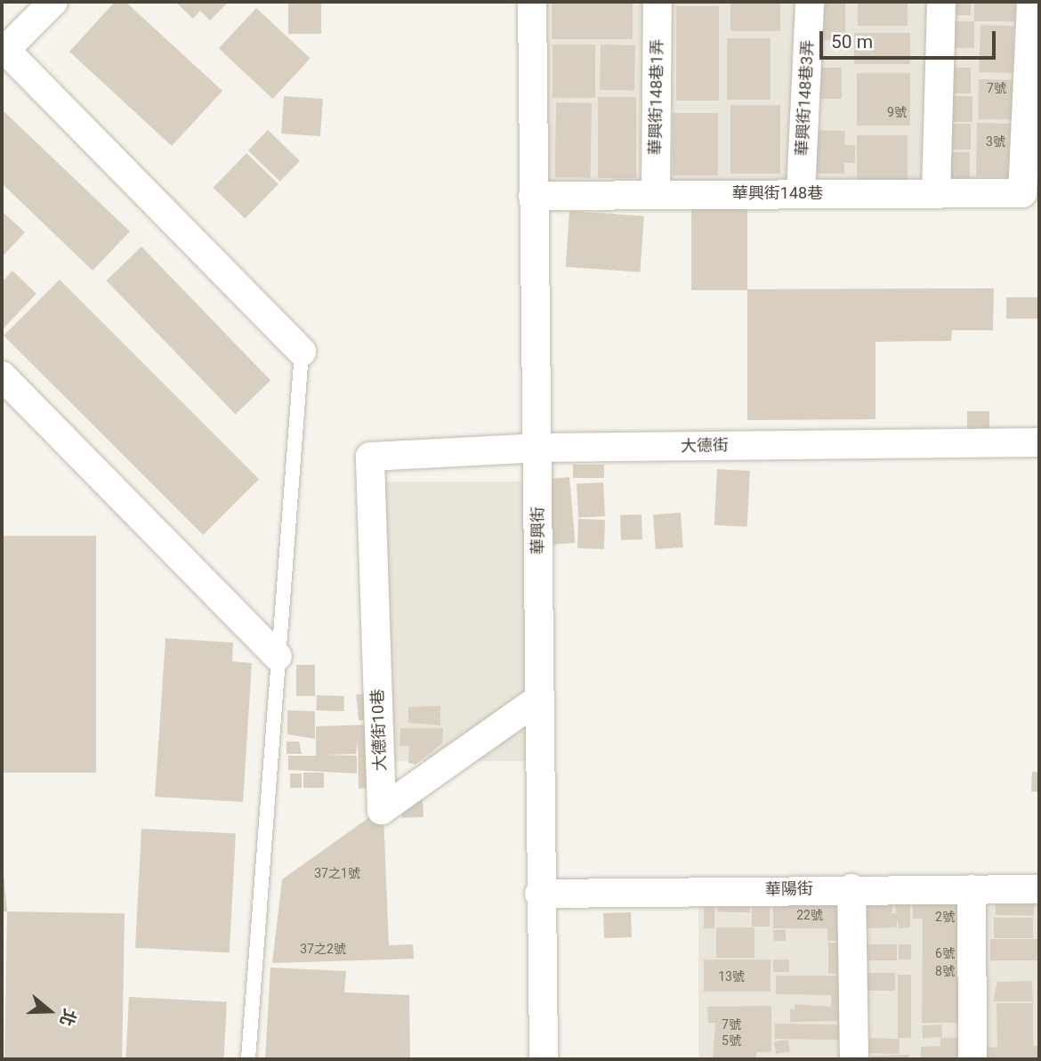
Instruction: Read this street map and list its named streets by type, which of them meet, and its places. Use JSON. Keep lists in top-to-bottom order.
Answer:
{
  "streets": {
    "street": [
      "華興街148巷1弄",
      "華興街148巷3弄",
      "華興街148巷",
      "大德街",
      "華興街",
      "大德街10巷",
      "華陽街"
    ]
  },
  "crossings": [
    ["華興街148巷1弄", "華興街148巷"],
    ["華興街148巷3弄", "華興街148巷"],
    ["華興街148巷", "華興街"],
    ["大德街", "華興街"],
    ["大德街", "大德街10巷"],
    ["華興街", "大德街10巷"],
    ["華興街", "華陽街"]
  ],
  "house_numbers": [
    "7號",
    "9號",
    "3號",
    "37之1號",
    "22號",
    "2號",
    "37之2號",
    "6號",
    "8號",
    "13號",
    "7號",
    "5號"
  ],
  "scale_bar": "50 m",
  "north": "right"
}
